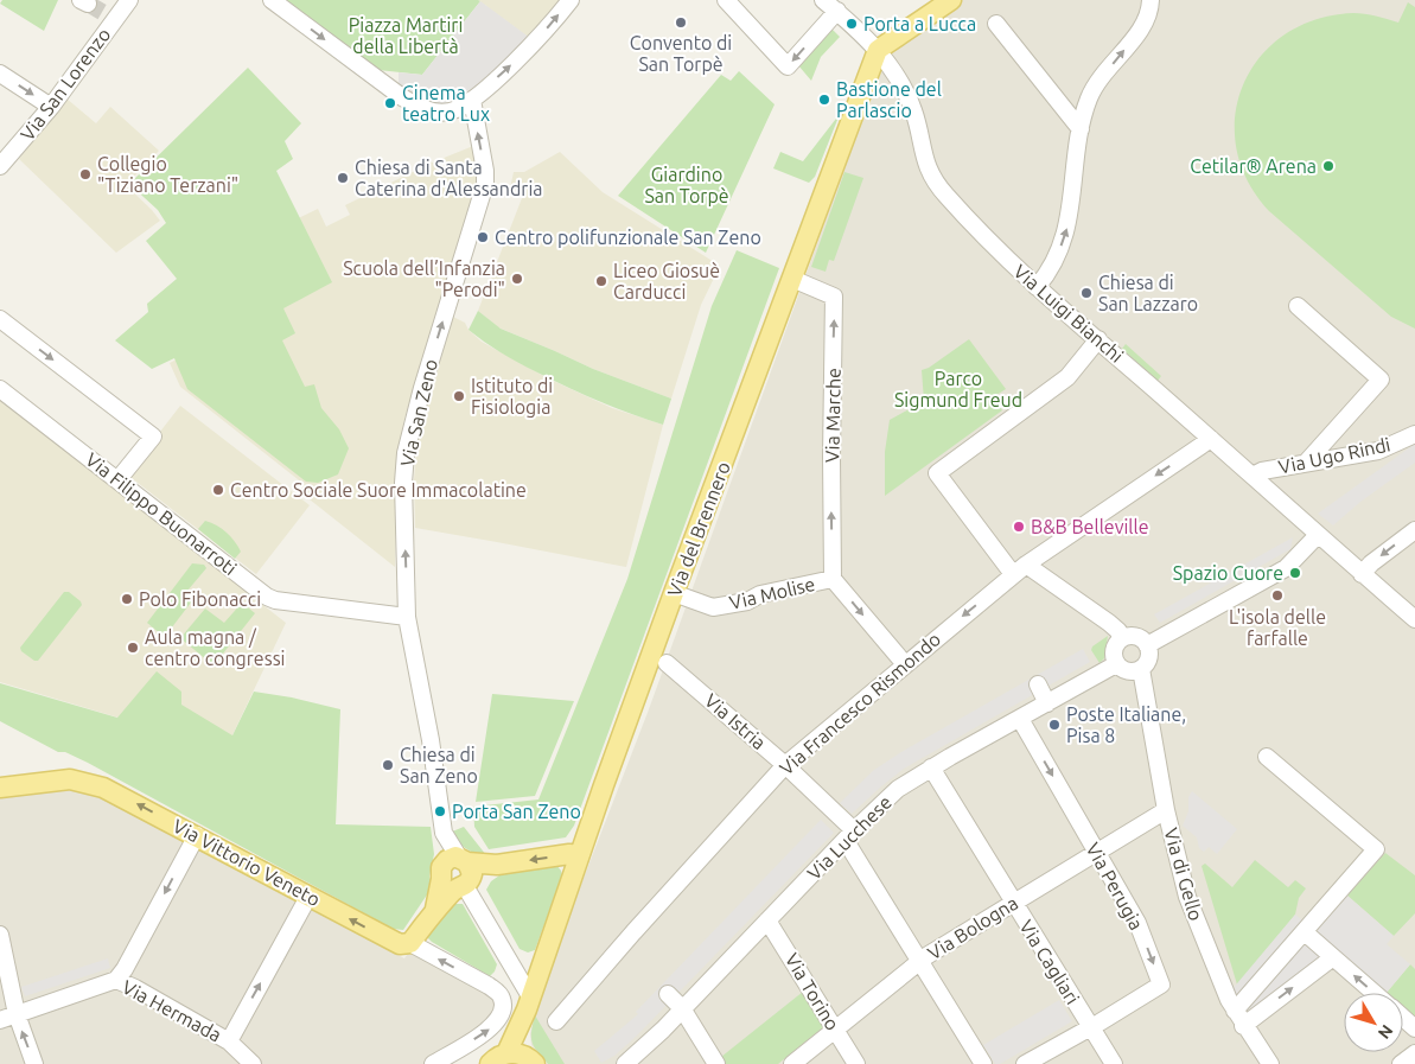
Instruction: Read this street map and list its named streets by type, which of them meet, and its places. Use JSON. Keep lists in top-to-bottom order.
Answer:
{
  "streets": {
    "main road": ["Via del Brennero", "Via Vittorio Veneto"],
    "street": [
      "Via San Lorenzo",
      "Via Luigi Bianchi",
      "Via San Zeno",
      "Via Marche",
      "Via Ugo Rindi",
      "Via Filippo Buonarroti",
      "Via Molise",
      "Via Francesco Rismondo",
      "Via Istria",
      "Via Lucchese",
      "Via di Gello",
      "Via Perugia",
      "Via Bologna",
      "Via Cagliari",
      "Via Torino",
      "Via Hermada"
    ]
  },
  "crossings": [
    ["Via Luigi Bianchi", "Via Ugo Rindi"],
    ["Via Luigi Bianchi", "Via del Brennero"],
    ["Via Luigi Bianchi", "Via Francesco Rismondo"],
    ["Via San Zeno", "Via Filippo Buonarroti"],
    ["Via Marche", "Via del Brennero"],
    ["Via Marche", "Via Molise"],
    ["Via del Brennero", "Via Molise"],
    ["Via Molise", "Via Francesco Rismondo"],
    ["Via Francesco Rismondo", "Via Istria"],
    ["Via Istria", "Via Lucchese"],
    ["Via Istria", "Via Bologna"],
    ["Via Lucchese", "Via di Gello"],
    ["Via Lucchese", "Via Perugia"],
    ["Via Lucchese", "Via Cagliari"],
    ["Via Lucchese", "Via Torino"],
    ["Via di Gello", "Via Bologna"],
    ["Via Perugia", "Via Bologna"],
    ["Via Perugia", "Via Cagliari"],
    ["Via Bologna", "Via Cagliari"],
    ["Via Bologna", "Via Torino"]
  ],
  "one_way": [
    "Via San Zeno",
    "Via Marche",
    "Via Molise",
    "Via Perugia"
  ],
  "parks": ["Piazza Martiri della Libertà", "Giardino San Torpè", "Parco Sigmund Freud"],
  "places": [
    "Convento di San Torpè",
    "Porta a Lucca",
    "Bastione del Parlascio",
    "Cinema teatro Lux",
    "Cetilar® Arena",
    "Collegio \"Tiziano Terzani\"",
    "Chiesa di Santa Caterina d'Alessandria",
    "Centro polifunzionale San Zeno",
    "Scuola dell’Infanzia \"Perodi\"",
    "Liceo Giosuè Carducci",
    "Chiesa di San Lazzaro",
    "Istituto di Fisiologia",
    "Centro Sociale Suore Immacolatine",
    "B&B Belleville",
    "Spazio Cuore",
    "L'isola delle farfalle",
    "Polo Fibonacci",
    "Aula magna / centro congressi",
    "Poste Italiane, Pisa 8",
    "Chiesa di San Zeno",
    "Porta San Zeno"
  ],
  "north": "bottom right"
}
